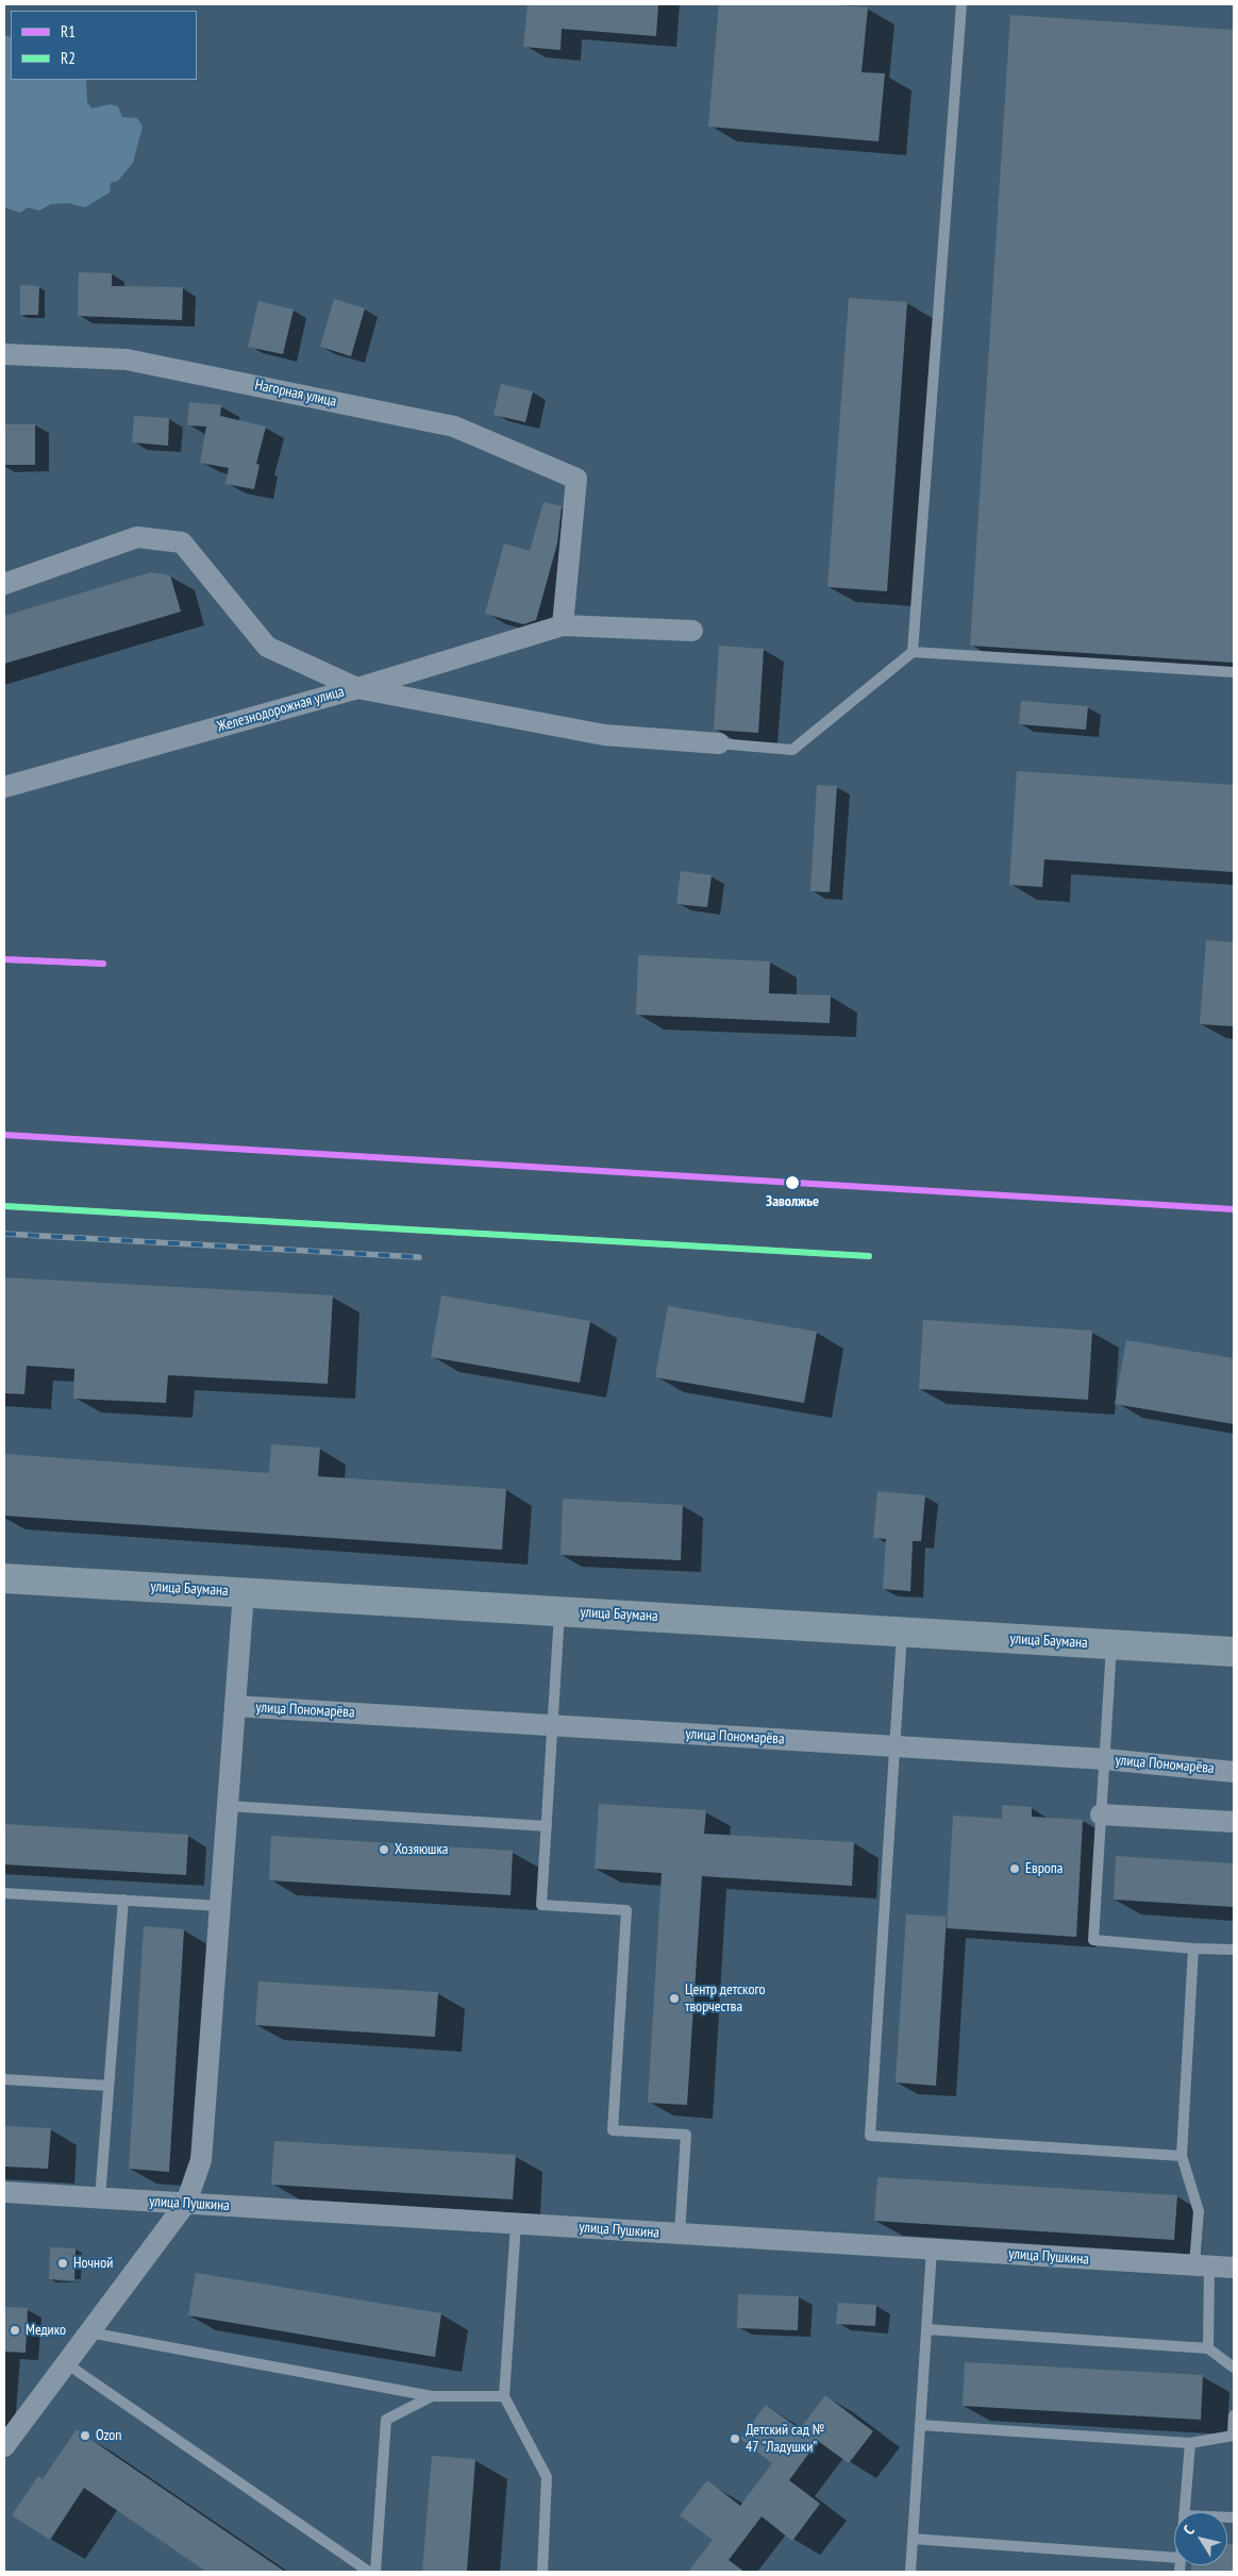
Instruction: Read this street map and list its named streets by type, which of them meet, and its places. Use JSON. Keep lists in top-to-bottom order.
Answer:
{
  "streets": {
    "main road": ["улица Баумана"],
    "street": [
      "Нагорная улица",
      "Железнодорожная улица",
      "улица Пономарёва",
      "улица Пушкина"
    ]
  },
  "places": [
    "Заволжье",
    "Хозяюшка",
    "Европа",
    "Центр детского творчества",
    "Ночной",
    "Медико",
    "Ozon",
    "Детский сад № 47 \"Ладушки\""
  ],
  "lines": ["transit line R1", "transit line R2"],
  "legend": ["R1", "R2"],
  "north": "top left"
}
